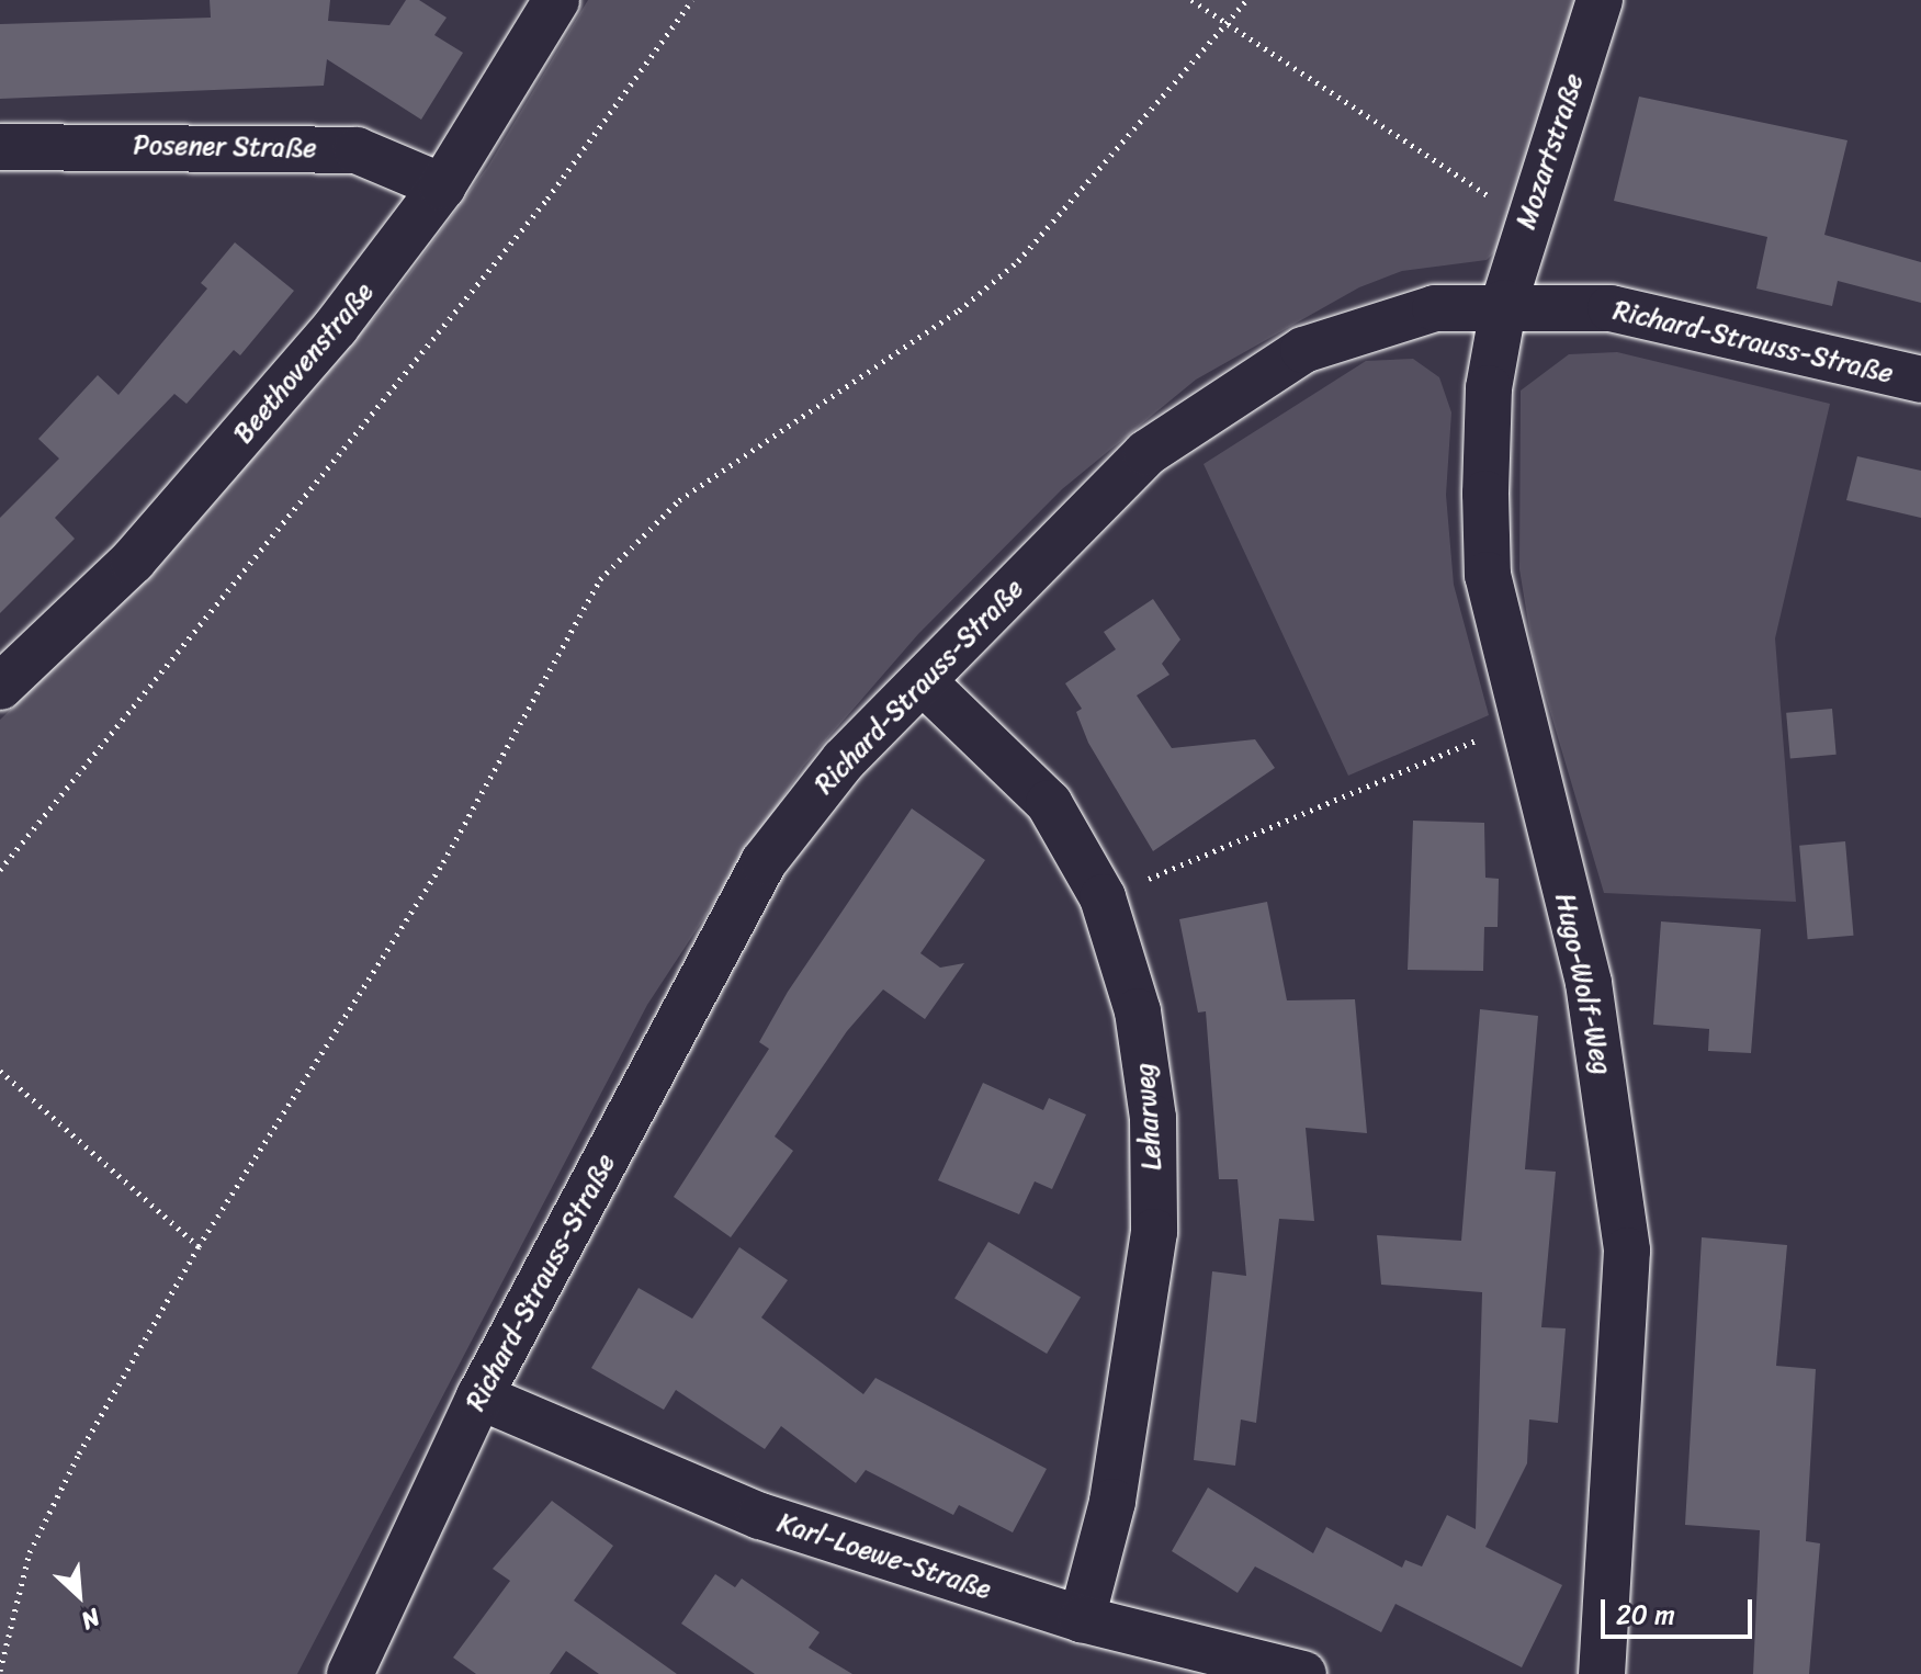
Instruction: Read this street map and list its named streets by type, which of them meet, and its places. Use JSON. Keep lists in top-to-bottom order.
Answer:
{
  "streets": {
    "street": [
      "Posener Straße",
      "Mozartstraße",
      "Richard-Strauss-Straße",
      "Beethovenstraße",
      "Hugo-Wolf-Weg",
      "Leharweg",
      "Karl-Loewe-Straße"
    ]
  },
  "crossings": [
    ["Posener Straße", "Beethovenstraße"],
    ["Mozartstraße", "Richard-Strauss-Straße"],
    ["Mozartstraße", "Hugo-Wolf-Weg"],
    ["Richard-Strauss-Straße", "Hugo-Wolf-Weg"],
    ["Richard-Strauss-Straße", "Leharweg"],
    ["Richard-Strauss-Straße", "Karl-Loewe-Straße"],
    ["Leharweg", "Karl-Loewe-Straße"]
  ],
  "scale_bar": "20 m",
  "north": "bottom right"
}
